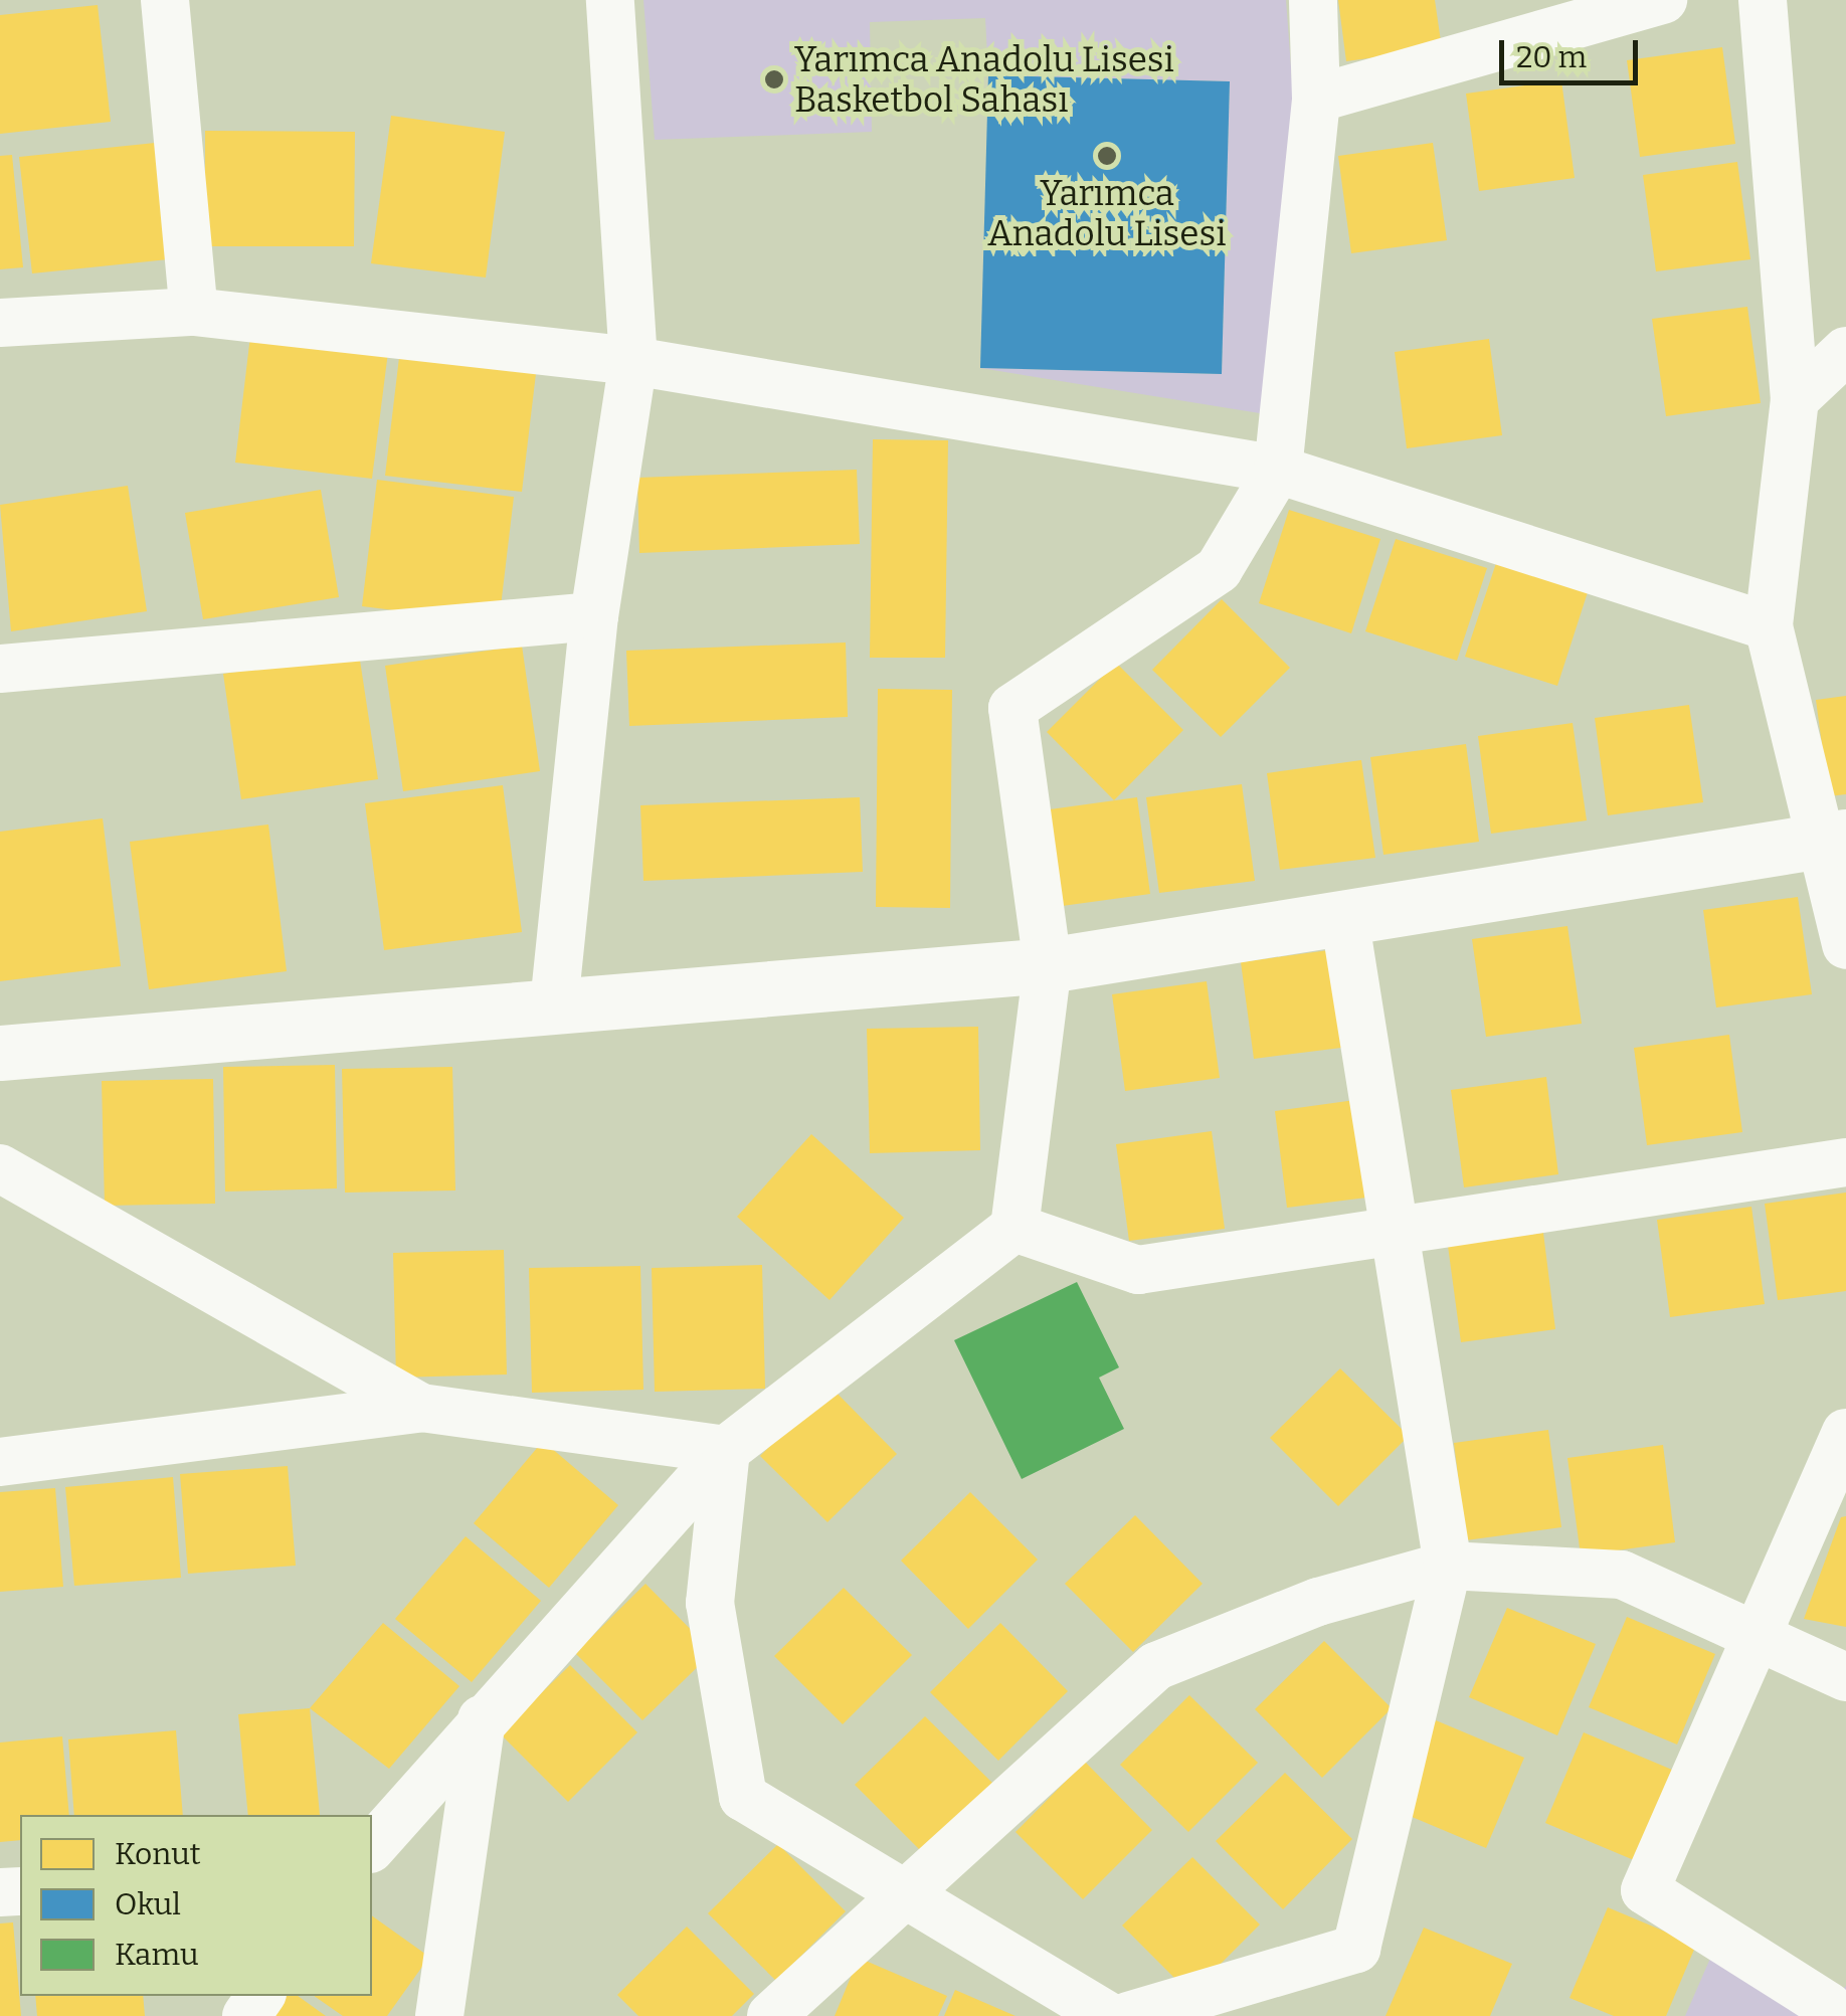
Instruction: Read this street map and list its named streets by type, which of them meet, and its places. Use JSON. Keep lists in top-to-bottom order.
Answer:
{
  "places": ["Yarımca Anadolu Lisesi Basketbol Sahası", "Yarımca Anadolu Lisesi"],
  "legend": ["Konut", "Okul", "Kamu"],
  "scale_bar": "20 m"
}
